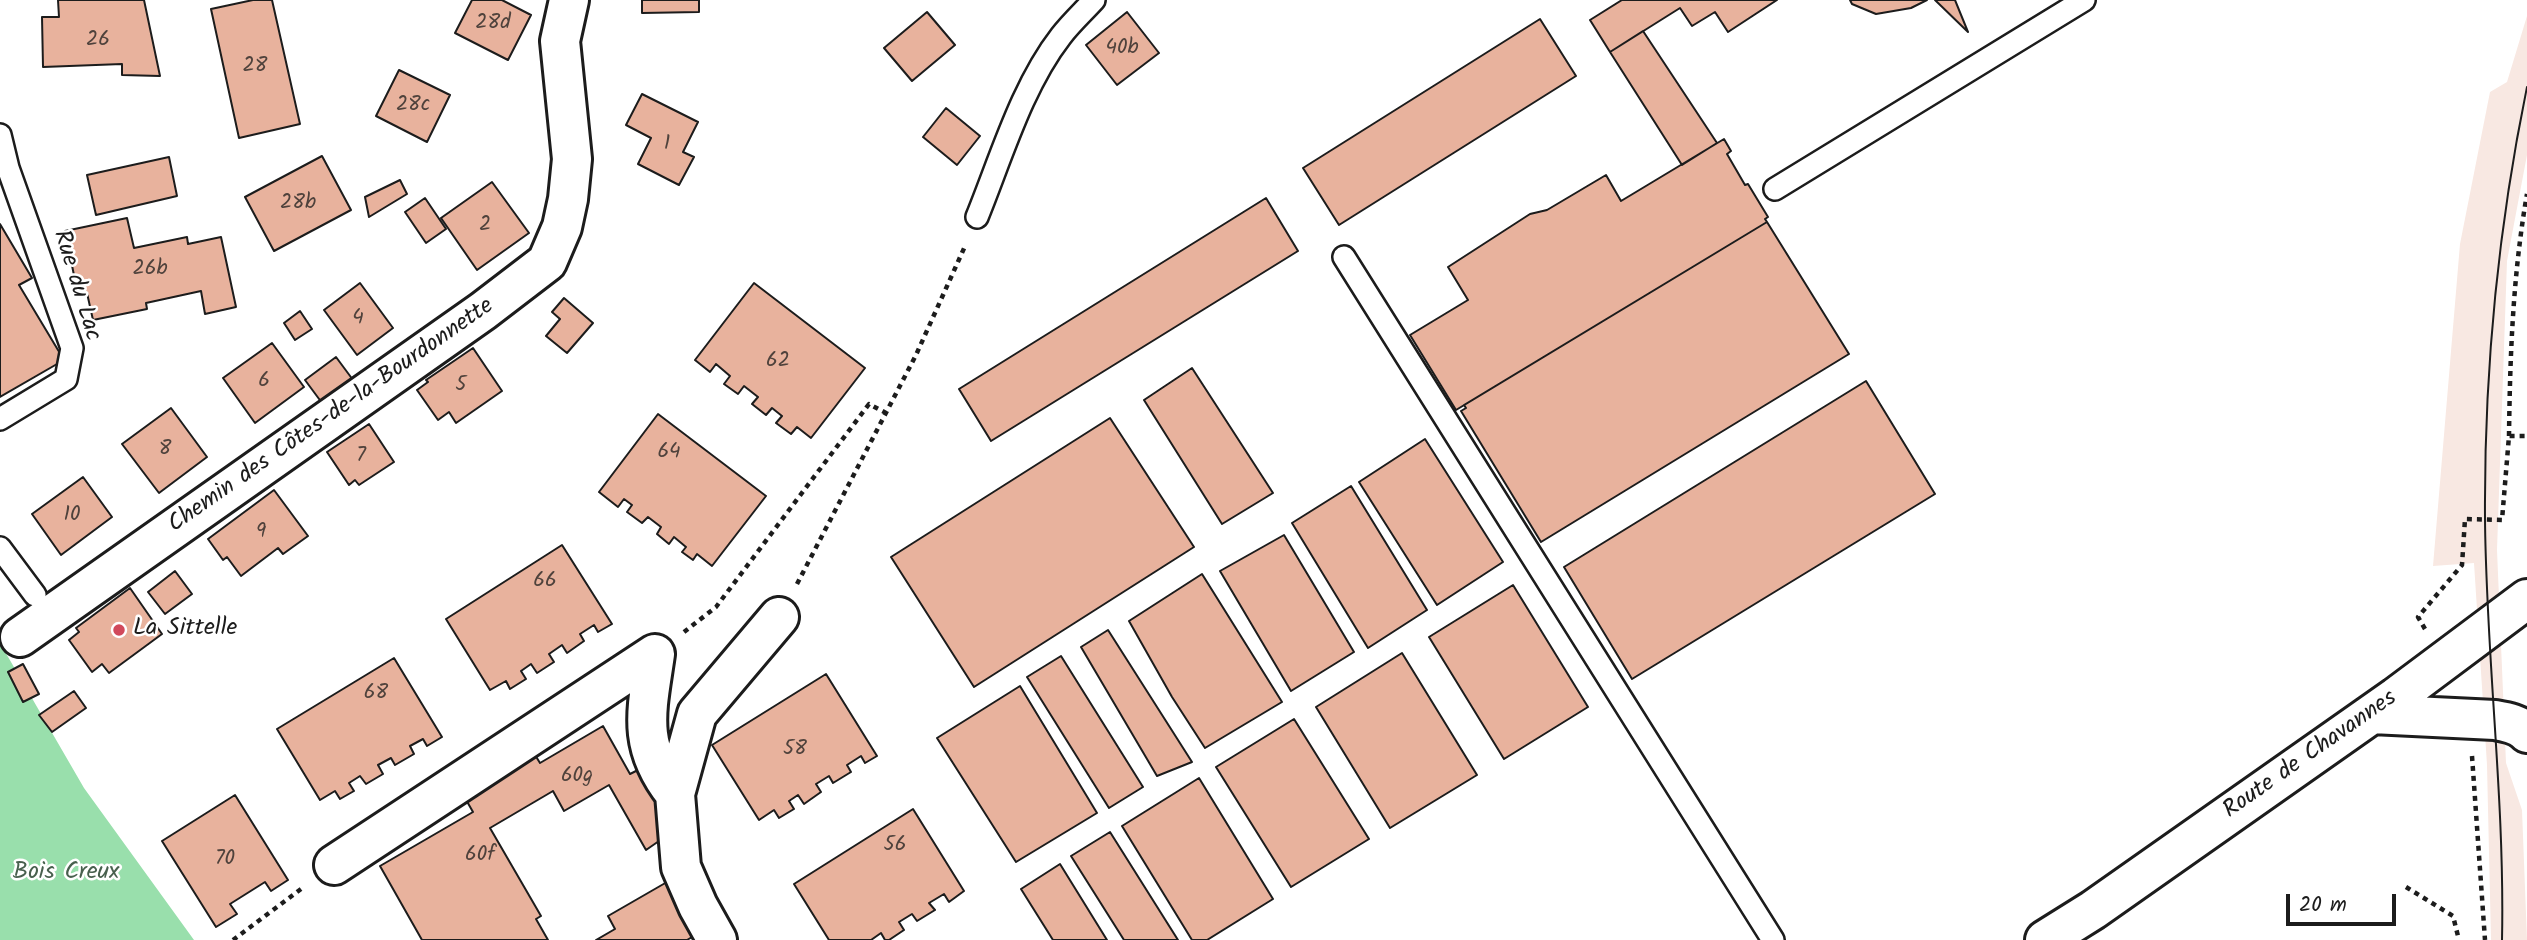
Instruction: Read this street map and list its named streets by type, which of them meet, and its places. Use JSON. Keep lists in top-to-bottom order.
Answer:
{
  "streets": {
    "street": ["Chemin des Côtes-de-la-Bourdonnette", "Route de Chavannes"],
    "lane": ["Rue du Lac"]
  },
  "parks": ["Bois Creux"],
  "places": ["La Sittelle"],
  "house_numbers": [
    "28d",
    "26",
    "40b",
    "28",
    "28c",
    "1",
    "28b",
    "2",
    "26b",
    "4",
    "62",
    "6",
    "5",
    "8",
    "64",
    "7",
    "10",
    "9",
    "66",
    "68",
    "58",
    "60g",
    "56",
    "60f",
    "70"
  ],
  "scale_bar": "20 m"
}
